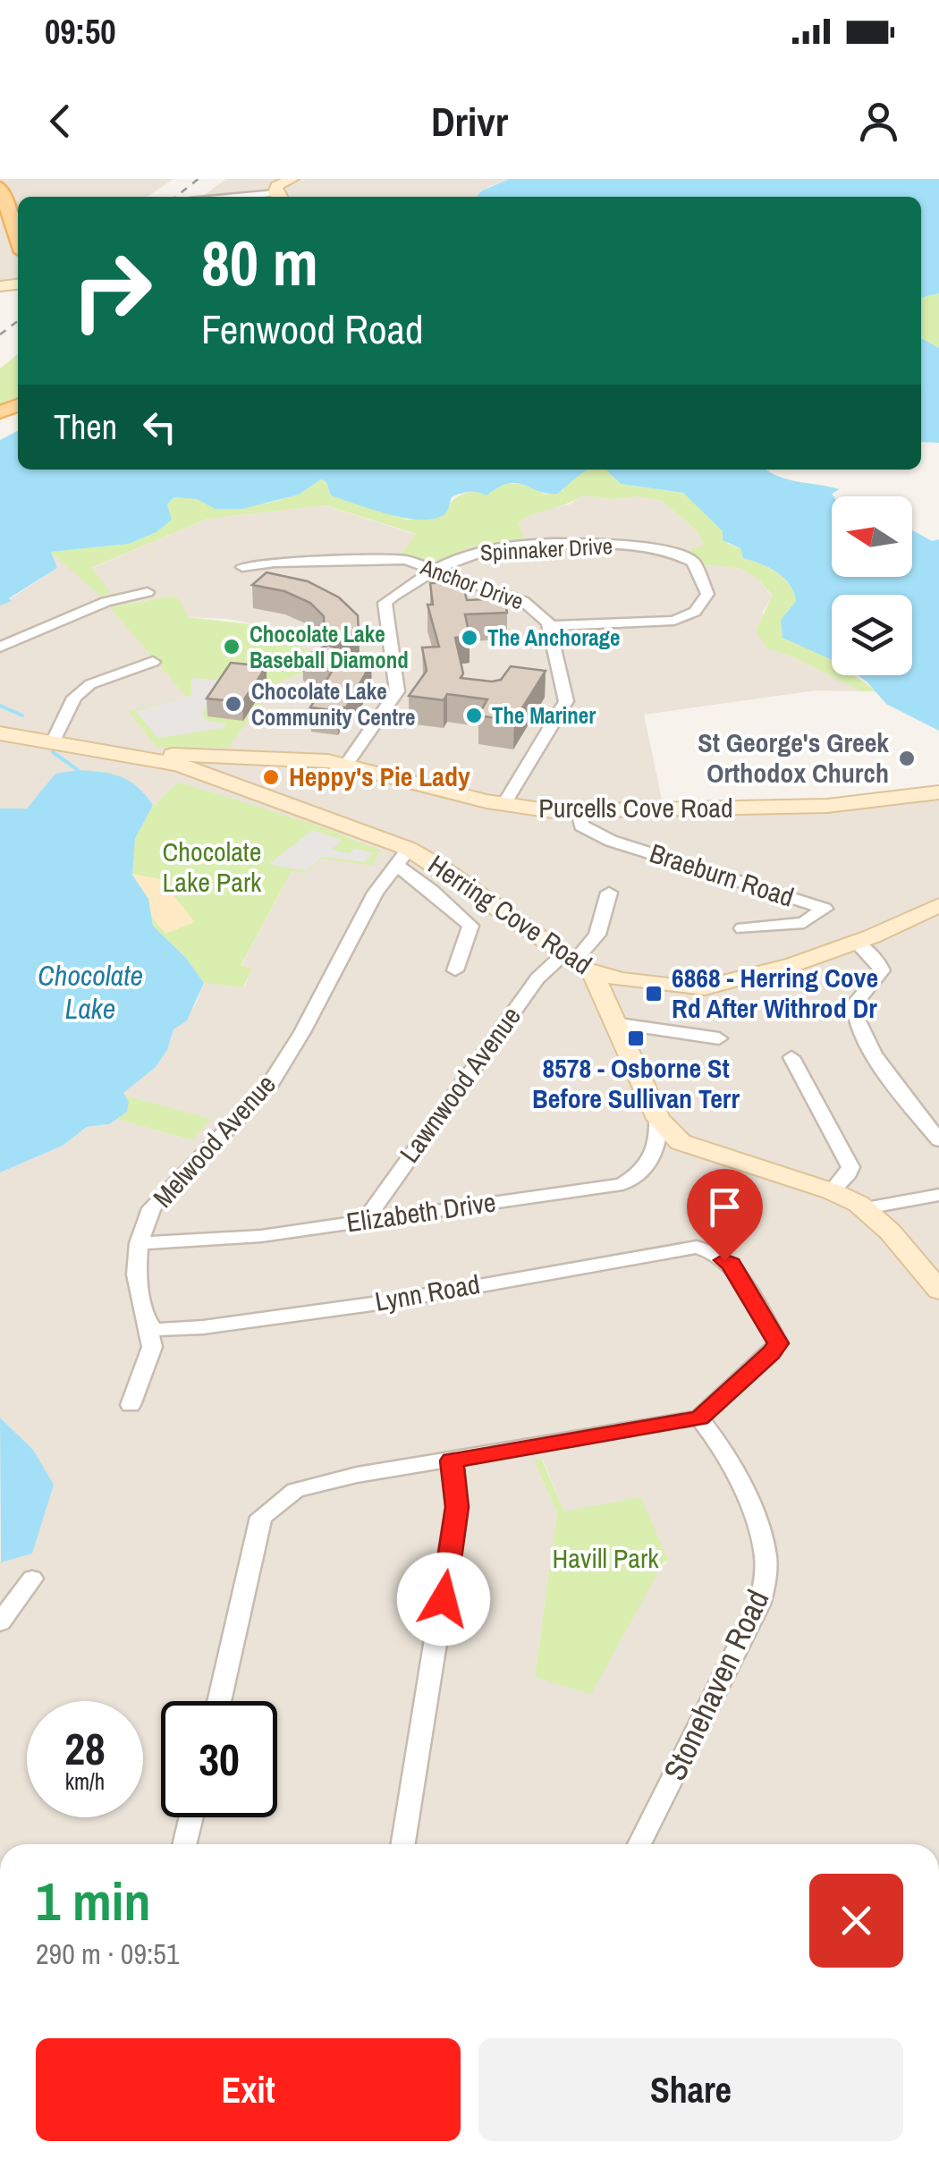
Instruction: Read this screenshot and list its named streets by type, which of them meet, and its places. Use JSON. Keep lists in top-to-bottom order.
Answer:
{
  "streets": {
    "main road": ["Purcells Cove Road", "Herring Cove Road"],
    "street": [
      "Spinnaker Drive",
      "Anchor Drive",
      "Braeburn Road",
      "Lawnwood Avenue",
      "Melwood Avenue",
      "Elizabeth Drive",
      "Lynn Road",
      "Stonehaven Road"
    ]
  },
  "crossings": [
    ["Spinnaker Drive", "Anchor Drive"],
    ["Spinnaker Drive", "Purcells Cove Road"],
    ["Anchor Drive", "Purcells Cove Road"],
    ["Purcells Cove Road", "Braeburn Road"],
    ["Purcells Cove Road", "Herring Cove Road"],
    ["Herring Cove Road", "Lawnwood Avenue"],
    ["Herring Cove Road", "Melwood Avenue"],
    ["Lawnwood Avenue", "Elizabeth Drive"],
    ["Melwood Avenue", "Elizabeth Drive"],
    ["Melwood Avenue", "Lynn Road"],
    ["Lynn Road", "Stonehaven Road"]
  ],
  "water": ["Chocolate Lake"],
  "parks": ["Chocolate Lake Park", "Havill Park"],
  "places": {
    "other": [
      "The Anchorage",
      "Chocolate Lake Baseball Diamond",
      "Chocolate Lake Community Centre",
      "The Mariner",
      "St George's Greek Orthodox Church",
      "Heppy's Pie Lady"
    ],
    "transit": ["6868 - Herring Cove Rd After Withrod Dr", "8578 - Osborne St Before Sullivan Terr"]
  },
  "north": "left",
  "page": {
    "status": "09:50",
    "header": "Drivr",
    "turn": ["80 m", "Fenwood Road"],
    "then": "Then",
    "speed": "28 km/h",
    "limit": "30",
    "heading": ["1 min", "290 m · 09:51"],
    "buttons": ["Exit", "Share"]
  }
}
